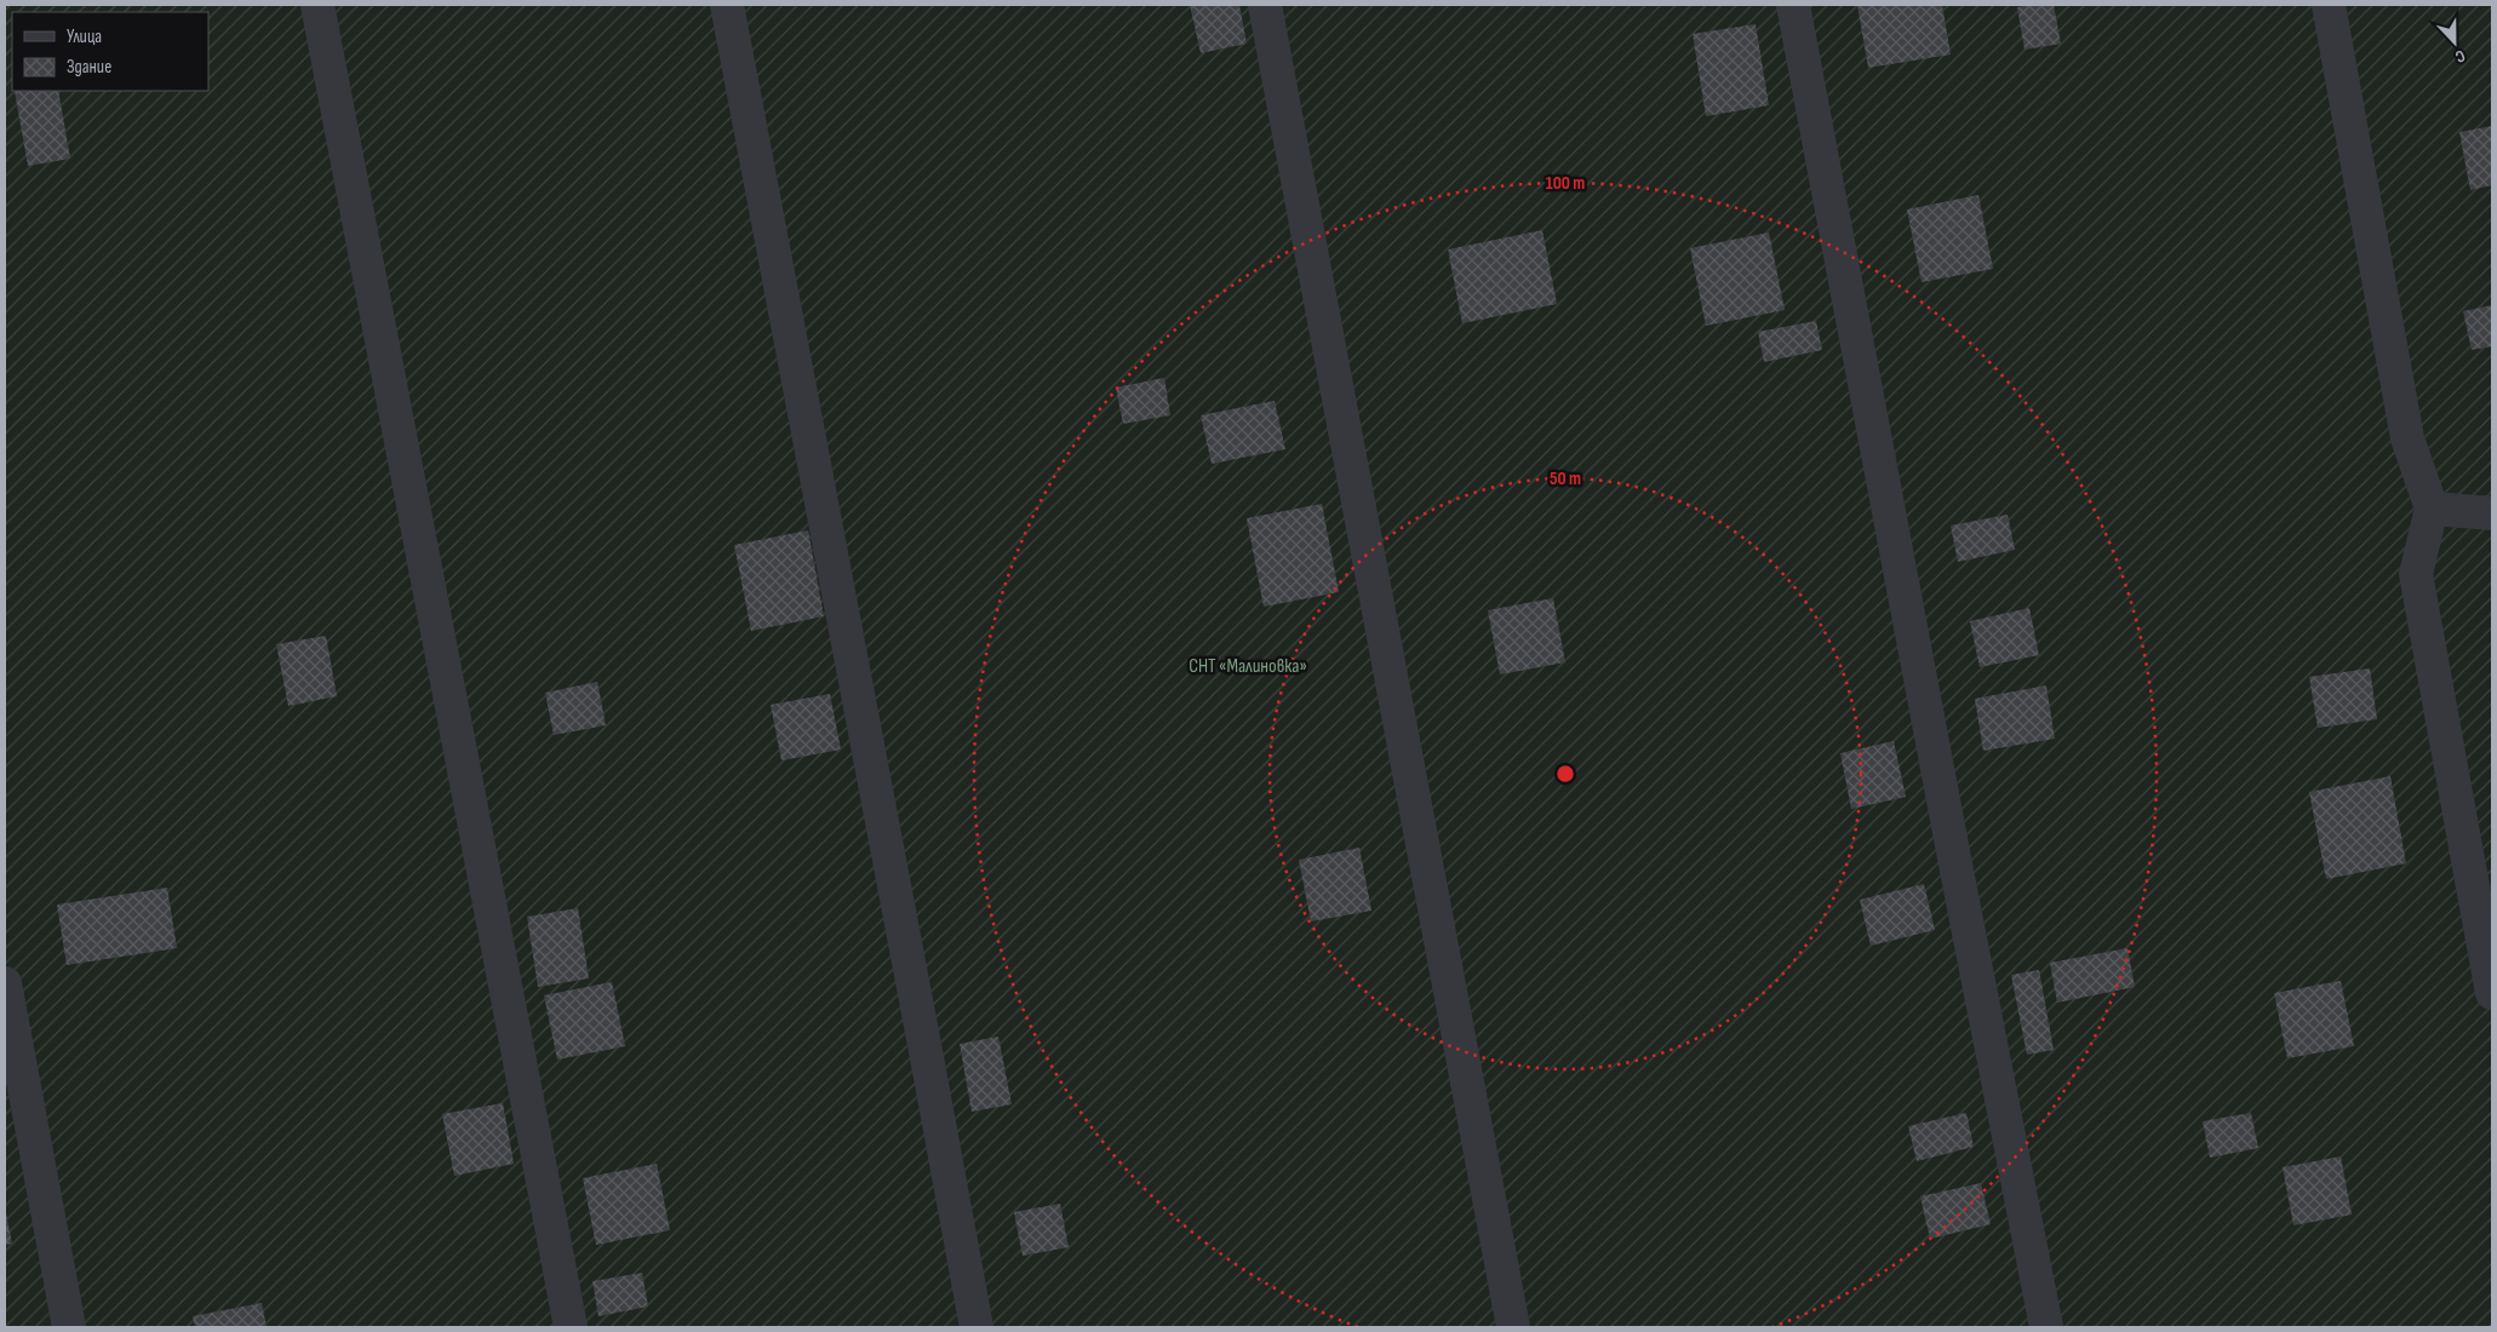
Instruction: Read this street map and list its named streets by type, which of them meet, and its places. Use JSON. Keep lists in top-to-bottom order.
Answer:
{
  "parks": ["СНТ «Малиновка»"],
  "legend": ["Улица", "Здание"],
  "north": "bottom",
  "rings": ["100 m", "50 m"]
}
